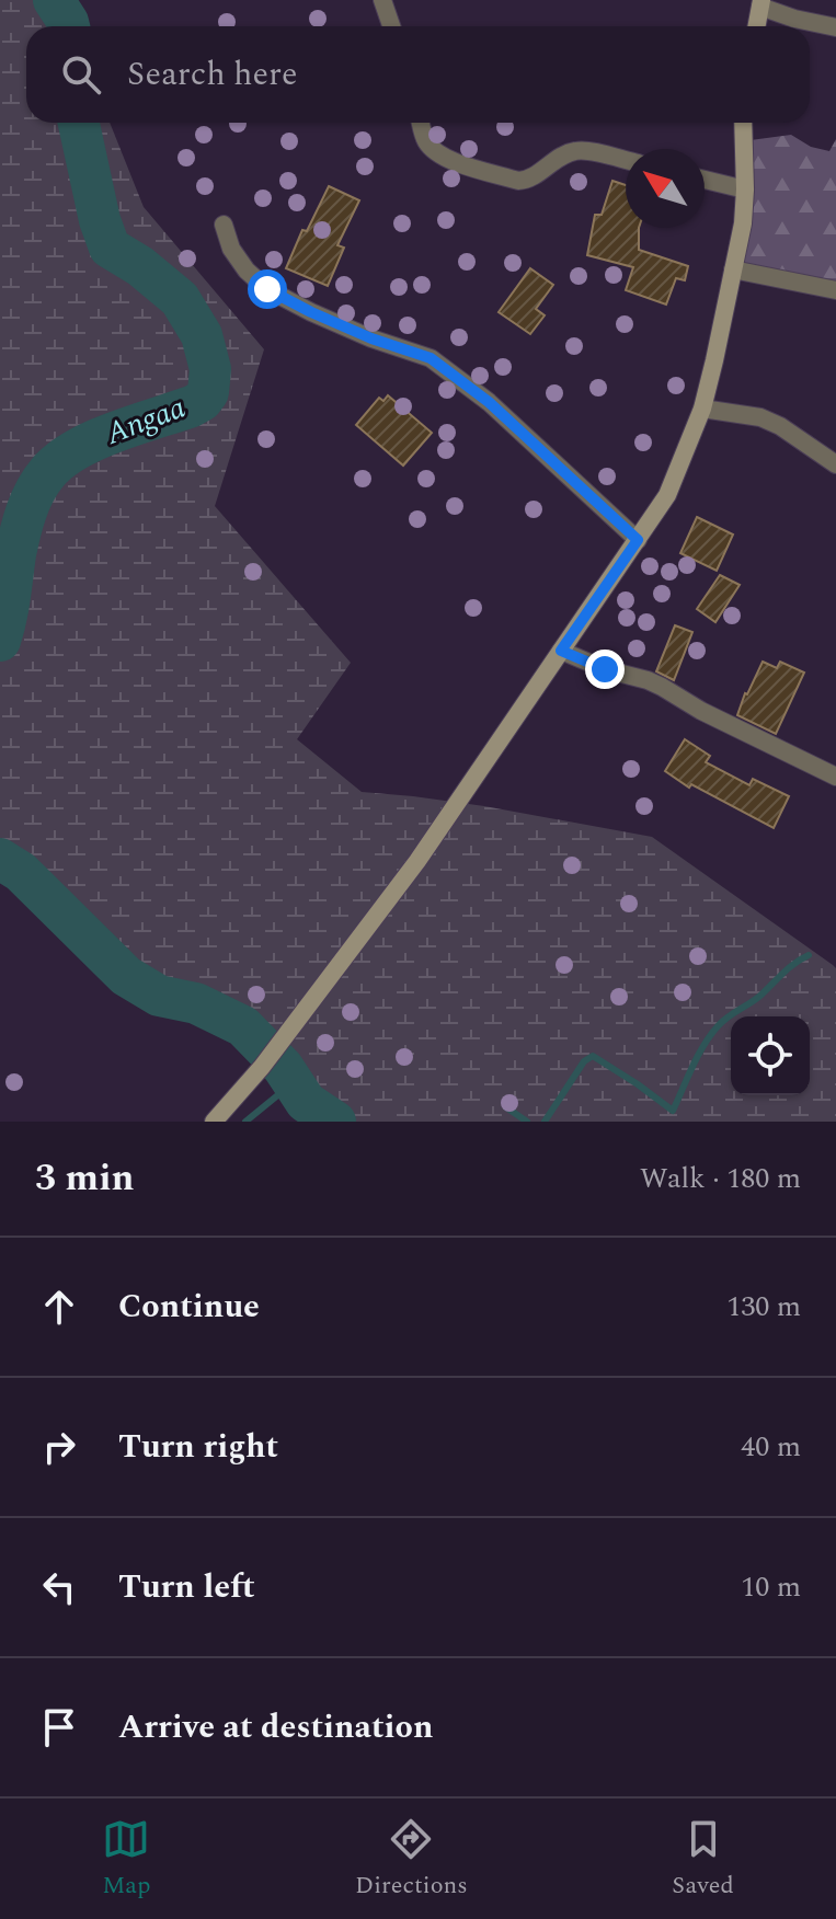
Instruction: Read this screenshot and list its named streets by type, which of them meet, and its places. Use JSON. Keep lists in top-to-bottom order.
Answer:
{
  "water": ["Angaa"],
  "north": "top left",
  "page": {
    "search": "Search here",
    "heading": ["3 min", "Walk · 180 m"],
    "list": [
      ["Continue", "130 m"],
      ["Turn right", "40 m"],
      ["Turn left", "10 m"],
      "Arrive at destination"
    ],
    "nav": ["Map", "Directions", "Saved"]
  }
}
